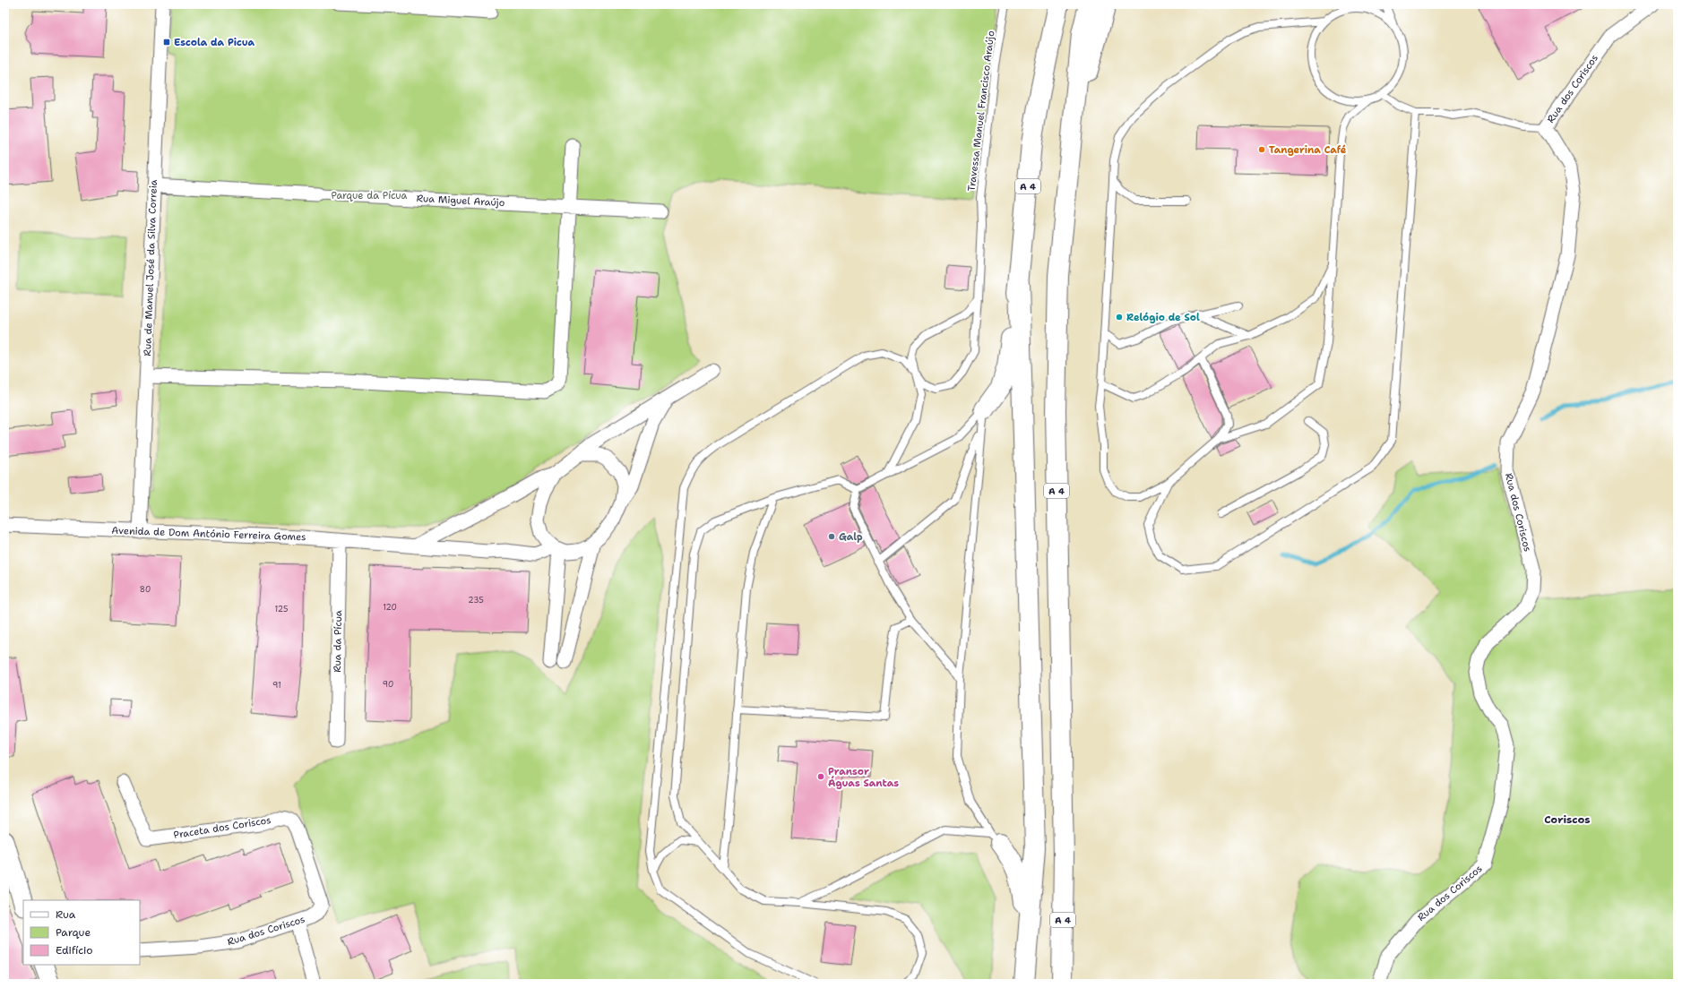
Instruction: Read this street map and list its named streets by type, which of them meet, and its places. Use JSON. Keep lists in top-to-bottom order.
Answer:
{
  "streets": {
    "highway": ["A 4"],
    "street": [
      "Rua dos Coriscos",
      "Rua Miguel Araújo",
      "Rua de Manuel José da Silva Correia",
      "Avenida de Dom António Ferreira Gomes",
      "Rua da Pícua",
      "Praceta dos Coriscos"
    ],
    "lane": ["Travessa Manuel Francisco Araújo"]
  },
  "crossings": [
    ["Rua dos Coriscos", "Praceta dos Coriscos"],
    ["Rua Miguel Araújo", "Rua de Manuel José da Silva Correia"],
    ["Rua de Manuel José da Silva Correia", "Avenida de Dom António Ferreira Gomes"],
    ["Avenida de Dom António Ferreira Gomes", "Rua da Pícua"]
  ],
  "districts": ["Coriscos"],
  "parks": ["Parque da Pícua"],
  "places": {
    "transit": ["Escola da Picua"],
    "other": [
      "Tangerina Café",
      "Relógio de Sol",
      "Galp",
      "Pransor Águas Santas"
    ]
  },
  "house_numbers": [
    "80",
    "235",
    "120",
    "125",
    "90",
    "91"
  ],
  "legend": ["Rua", "Parque", "Edifício"]
}
